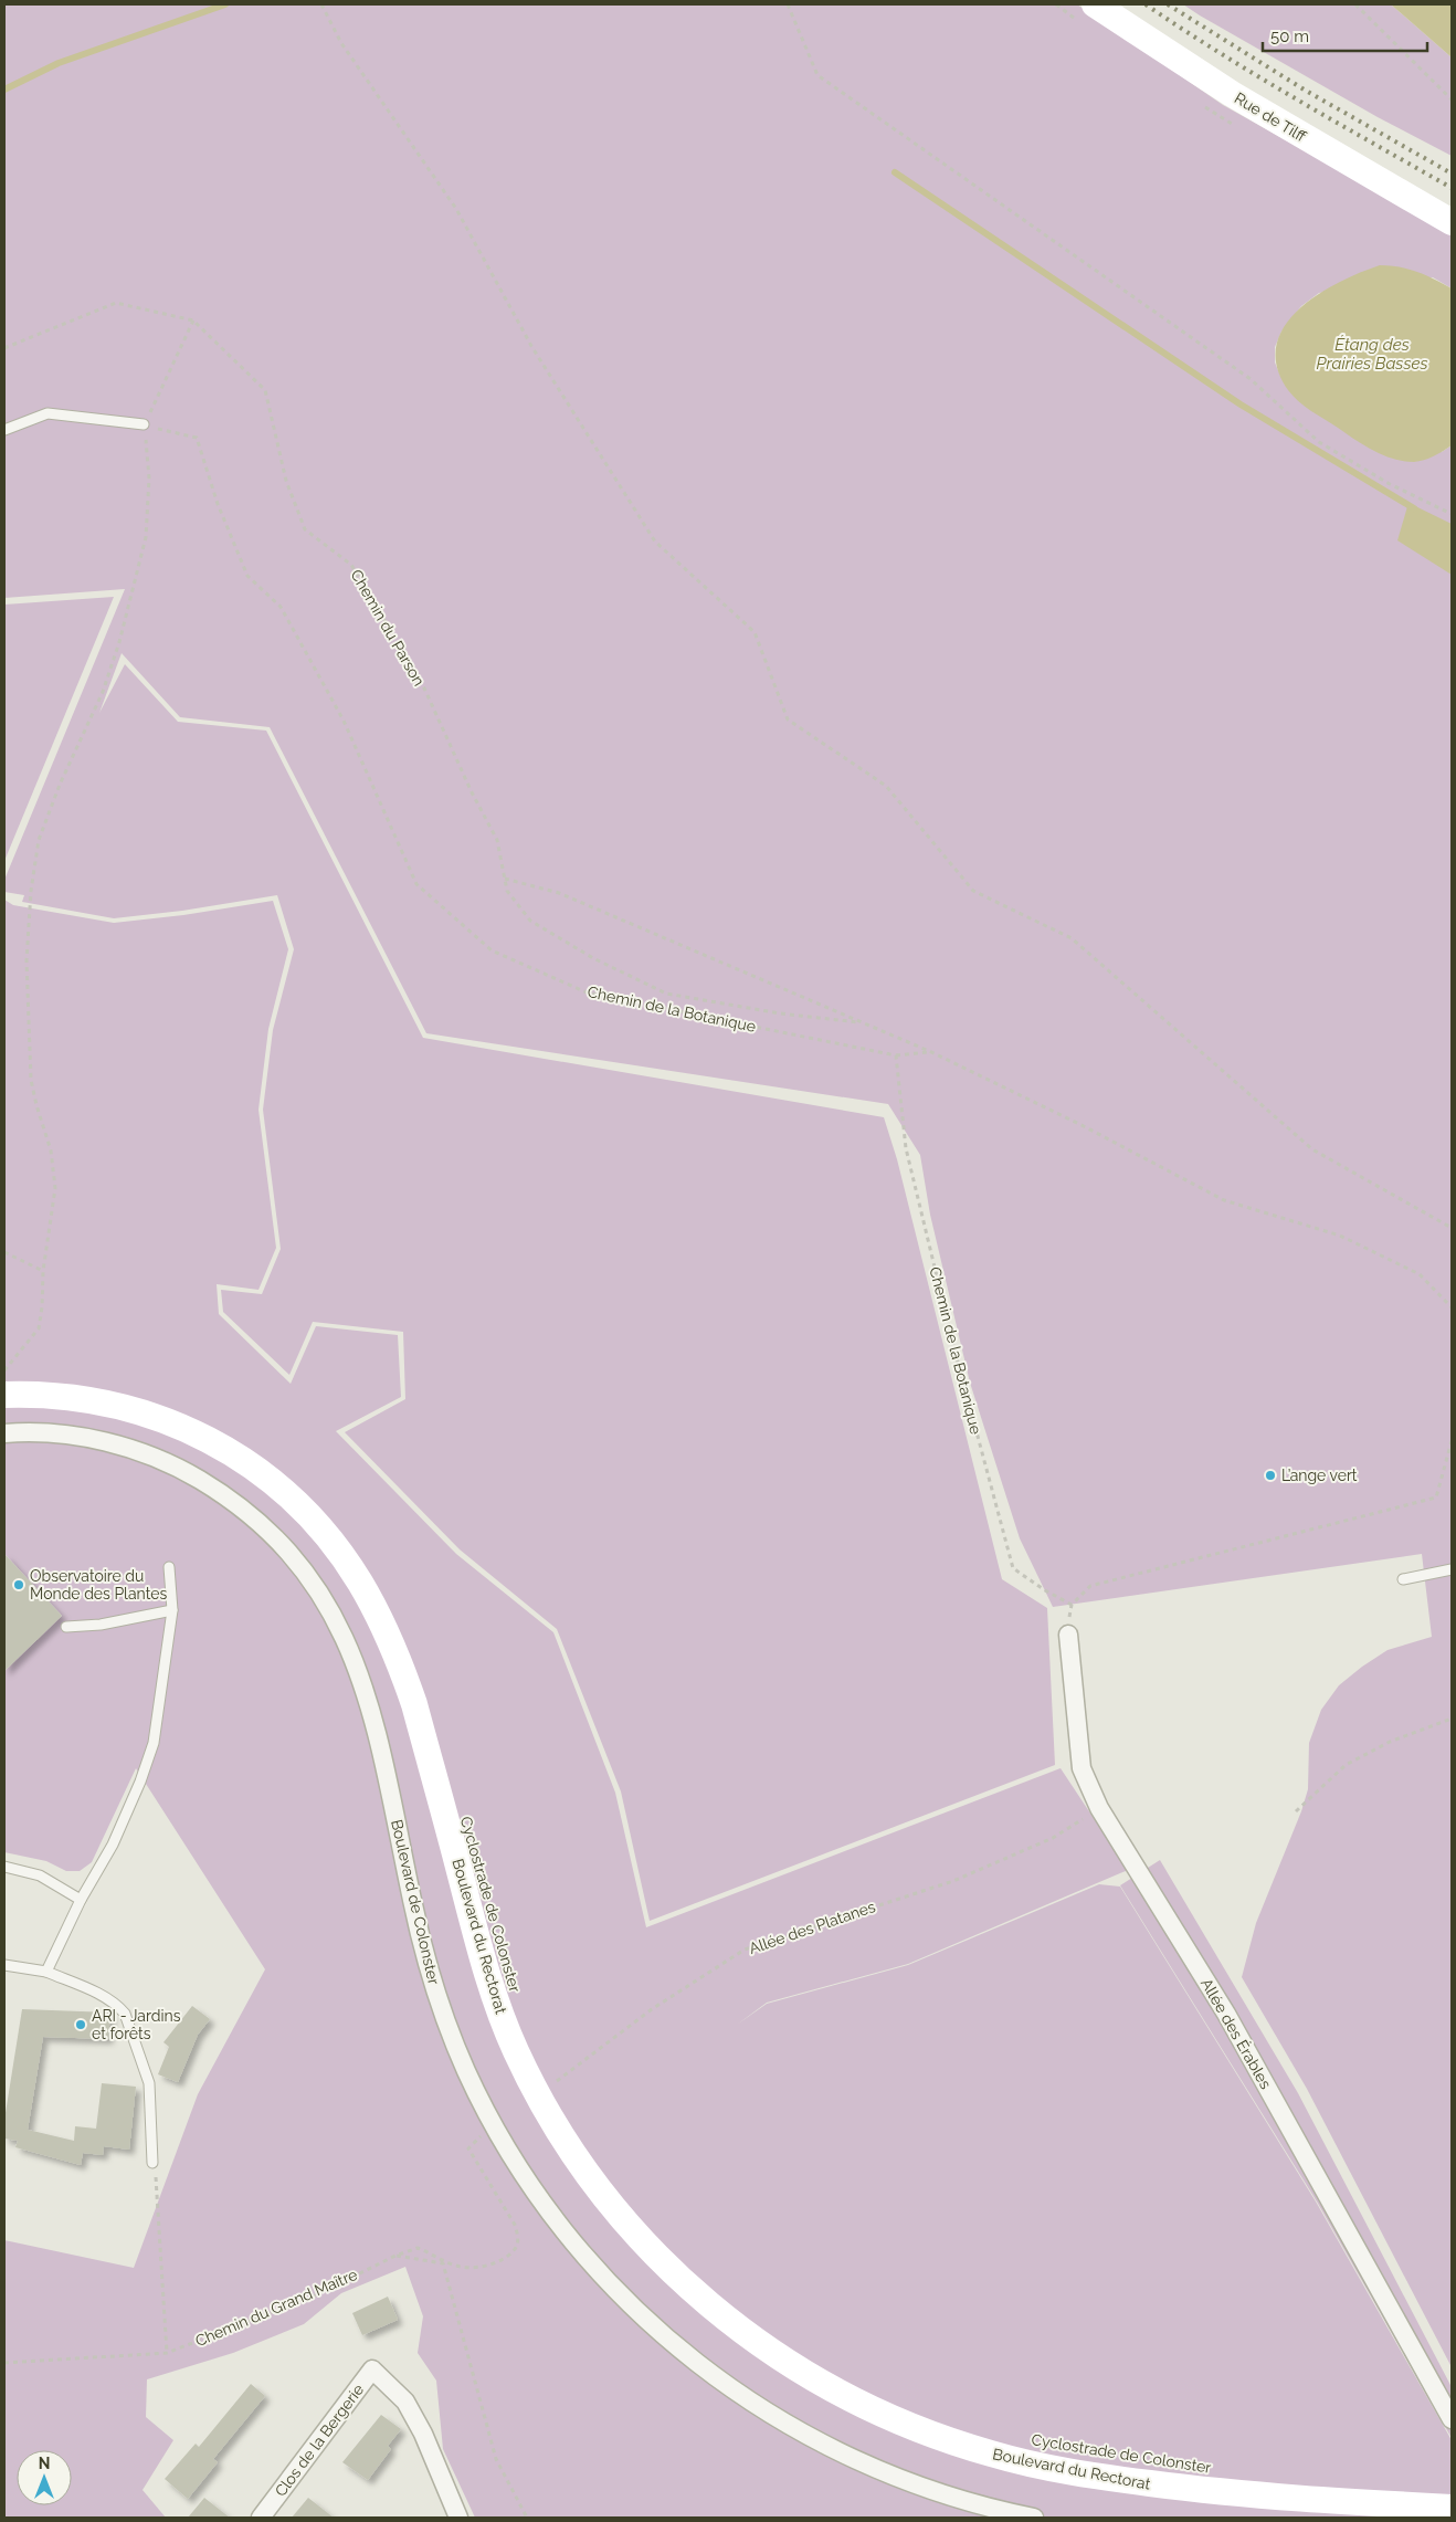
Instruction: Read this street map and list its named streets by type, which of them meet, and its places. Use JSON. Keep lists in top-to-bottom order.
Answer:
{
  "streets": {
    "main road": ["Rue de Tilff", "Boulevard du Rectorat"],
    "street": ["Boulevard de Colonster", "Allée des Érables", "Clos de la Bergerie"],
    "path": [
      "Chemin du Parson",
      "Chemin de la Botanique",
      "Allée des Platanes",
      "Chemin du Grand Maître"
    ]
  },
  "crossings": [
    ["Allée des Platanes", "Allée des Érables"]
  ],
  "water": ["Étang des Prairies Basses"],
  "places": ["L’ange vert", "Observatoire du Monde des Plantes", "ARI - Jardins et forêts"],
  "scale_bar": "50 m",
  "north": "top"
}
